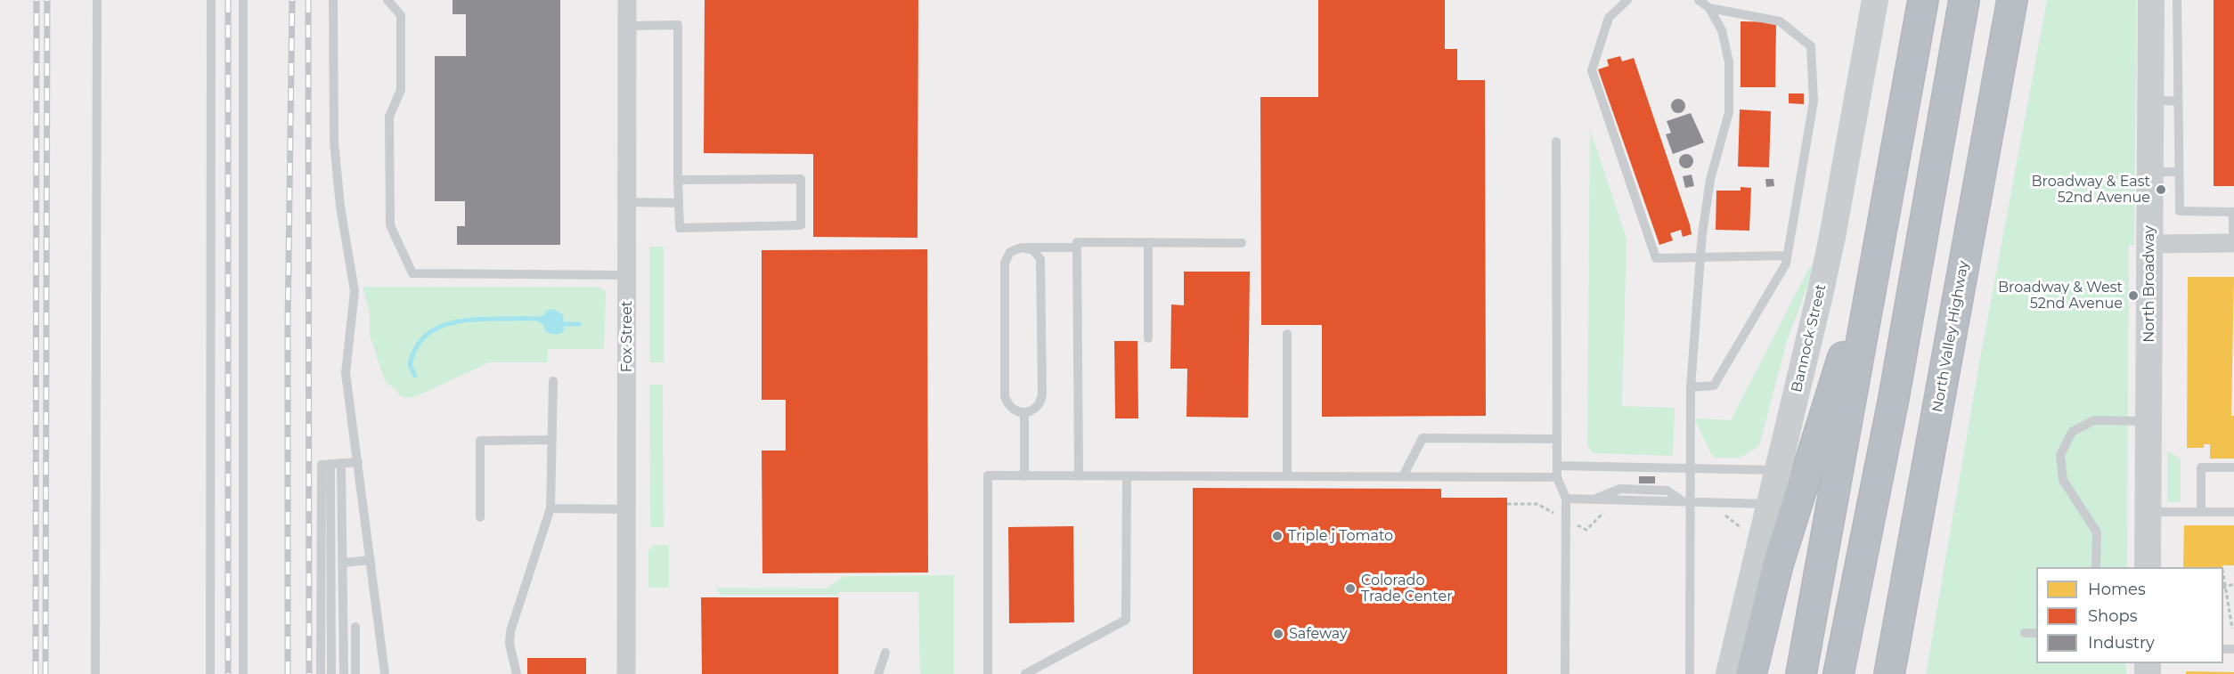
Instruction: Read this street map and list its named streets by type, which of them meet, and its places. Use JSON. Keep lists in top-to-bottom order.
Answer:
{
  "streets": {
    "highway": ["North Valley Highway"],
    "street": ["North Broadway", "Fox Street", "Bannock Street"]
  },
  "places": [
    "Broadway & East 52nd Avenue",
    "Broadway & West 52nd Avenue",
    "Triple j Tomato",
    "Colorado Trade Center",
    "Safeway"
  ],
  "legend": ["Homes", "Shops", "Industry"]
}
